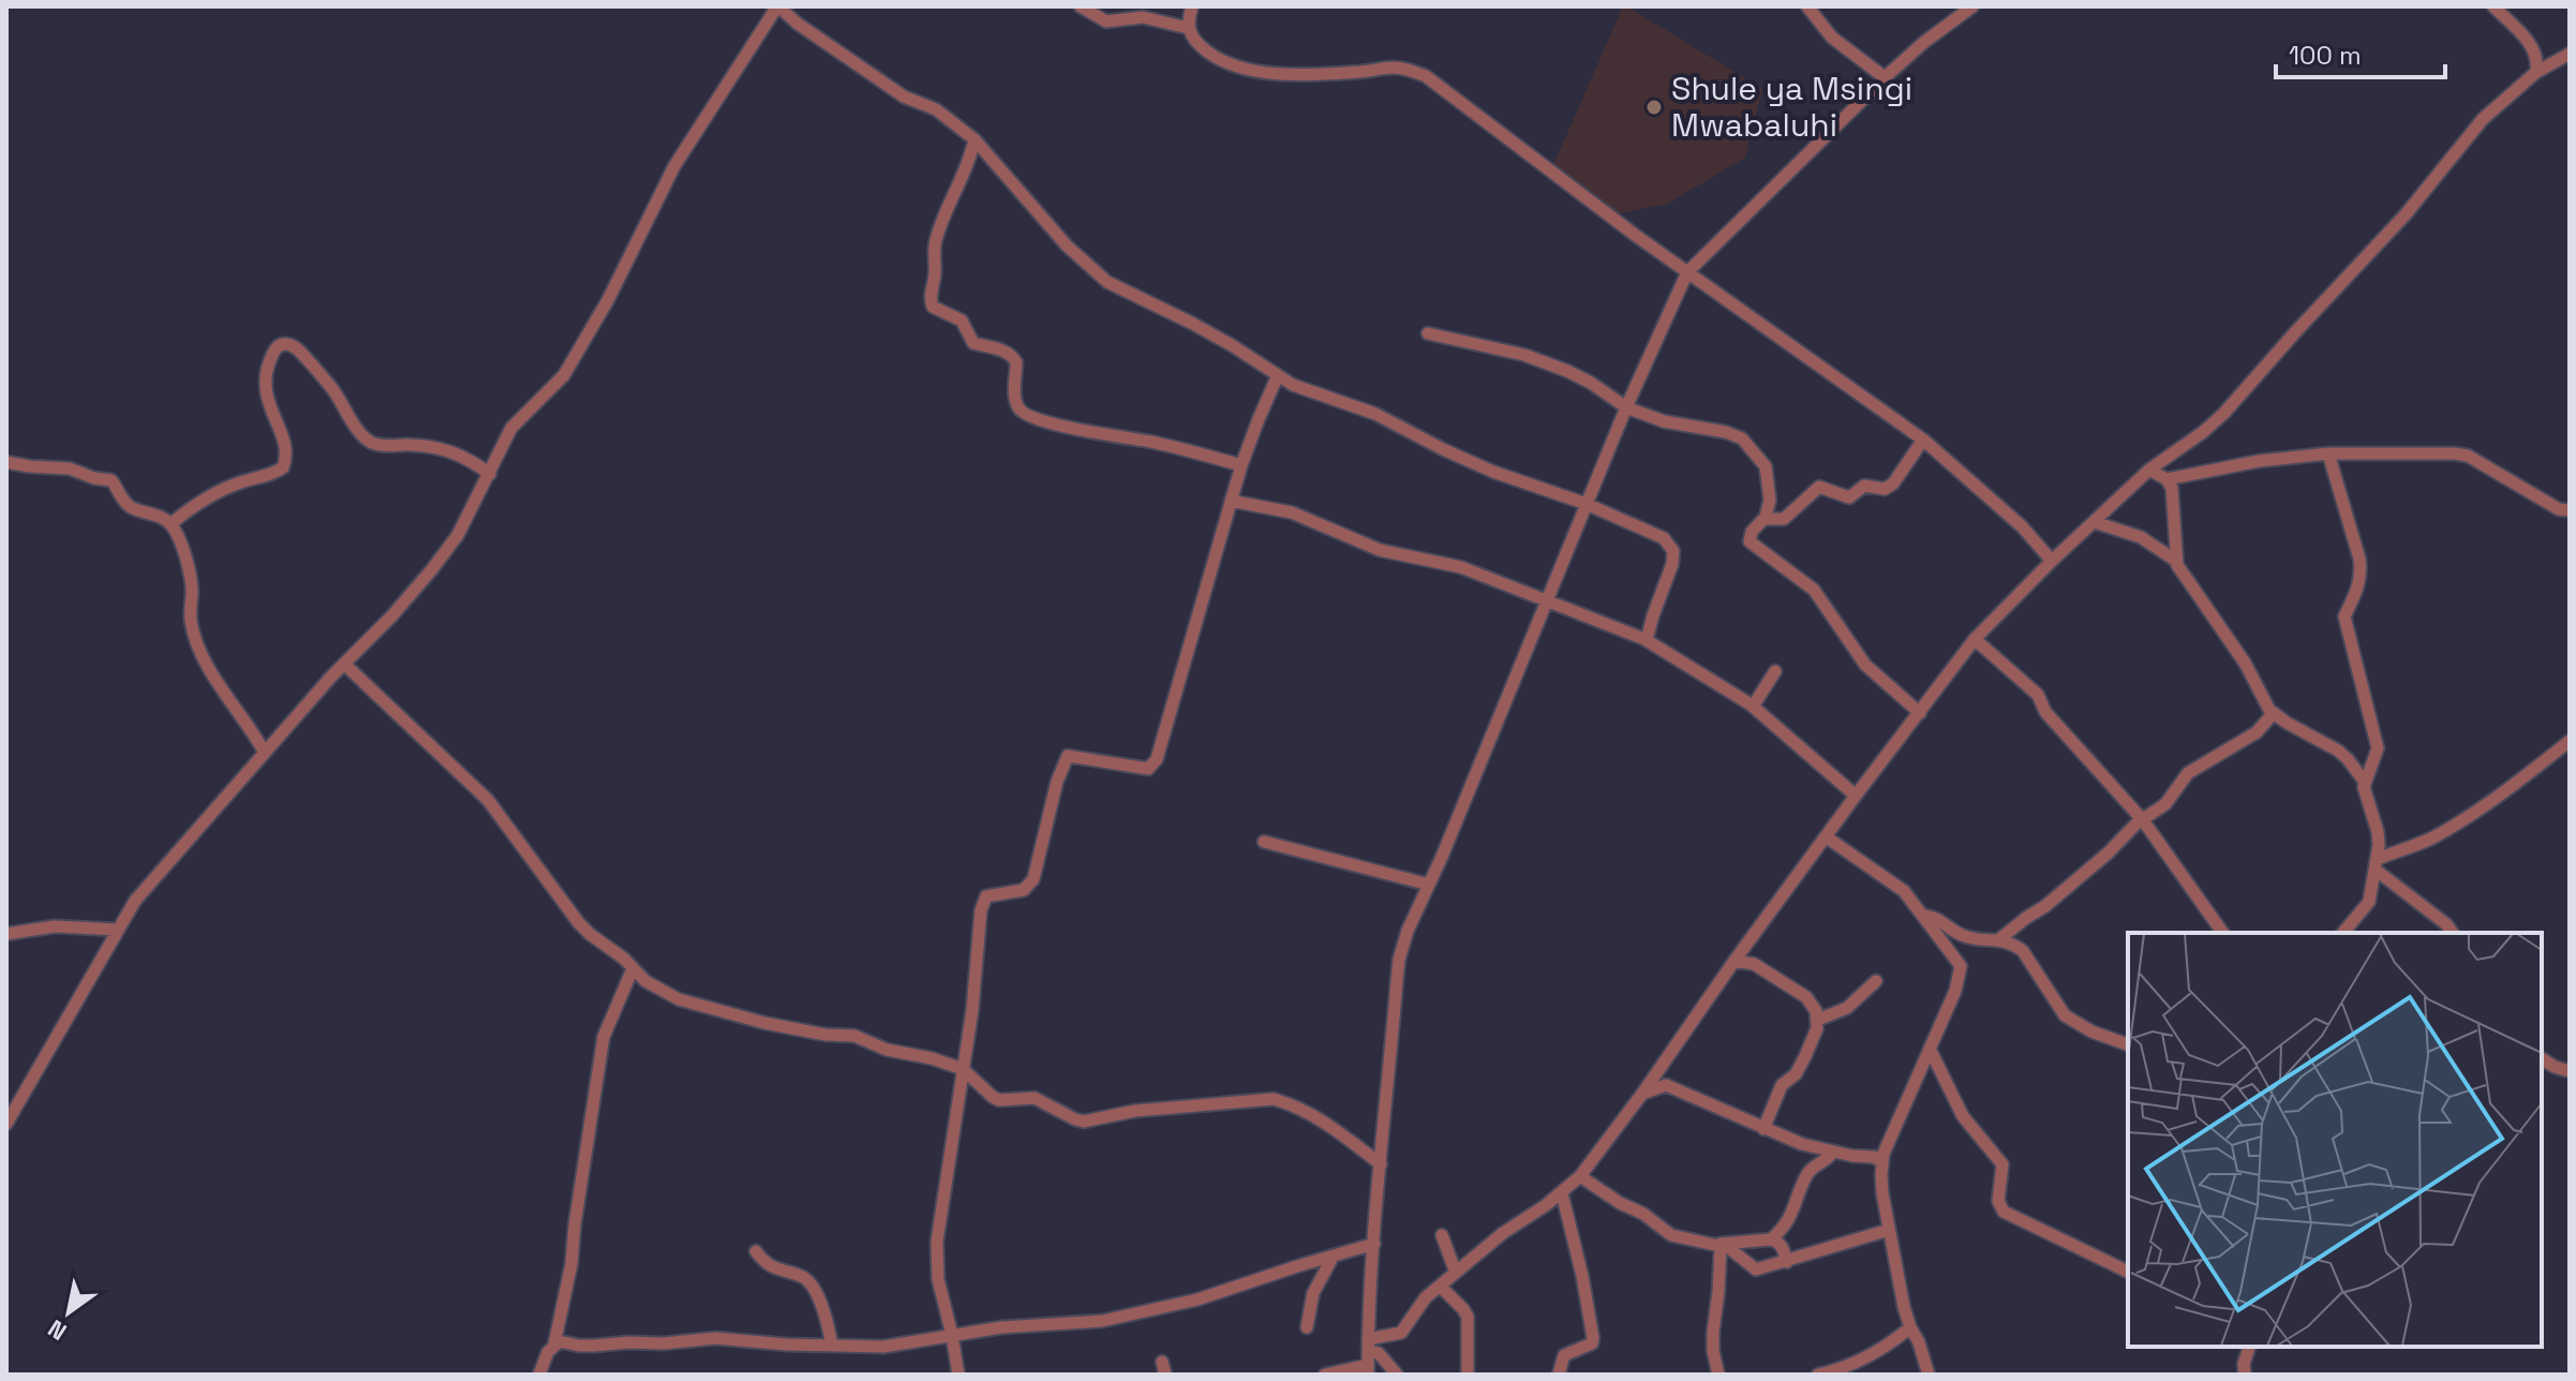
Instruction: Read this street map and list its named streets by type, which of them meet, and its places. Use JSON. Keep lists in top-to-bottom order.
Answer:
{
  "places": ["Shule ya Msingi Mwabaluhi"],
  "scale_bar": "100 m",
  "north": "bottom left"
}
